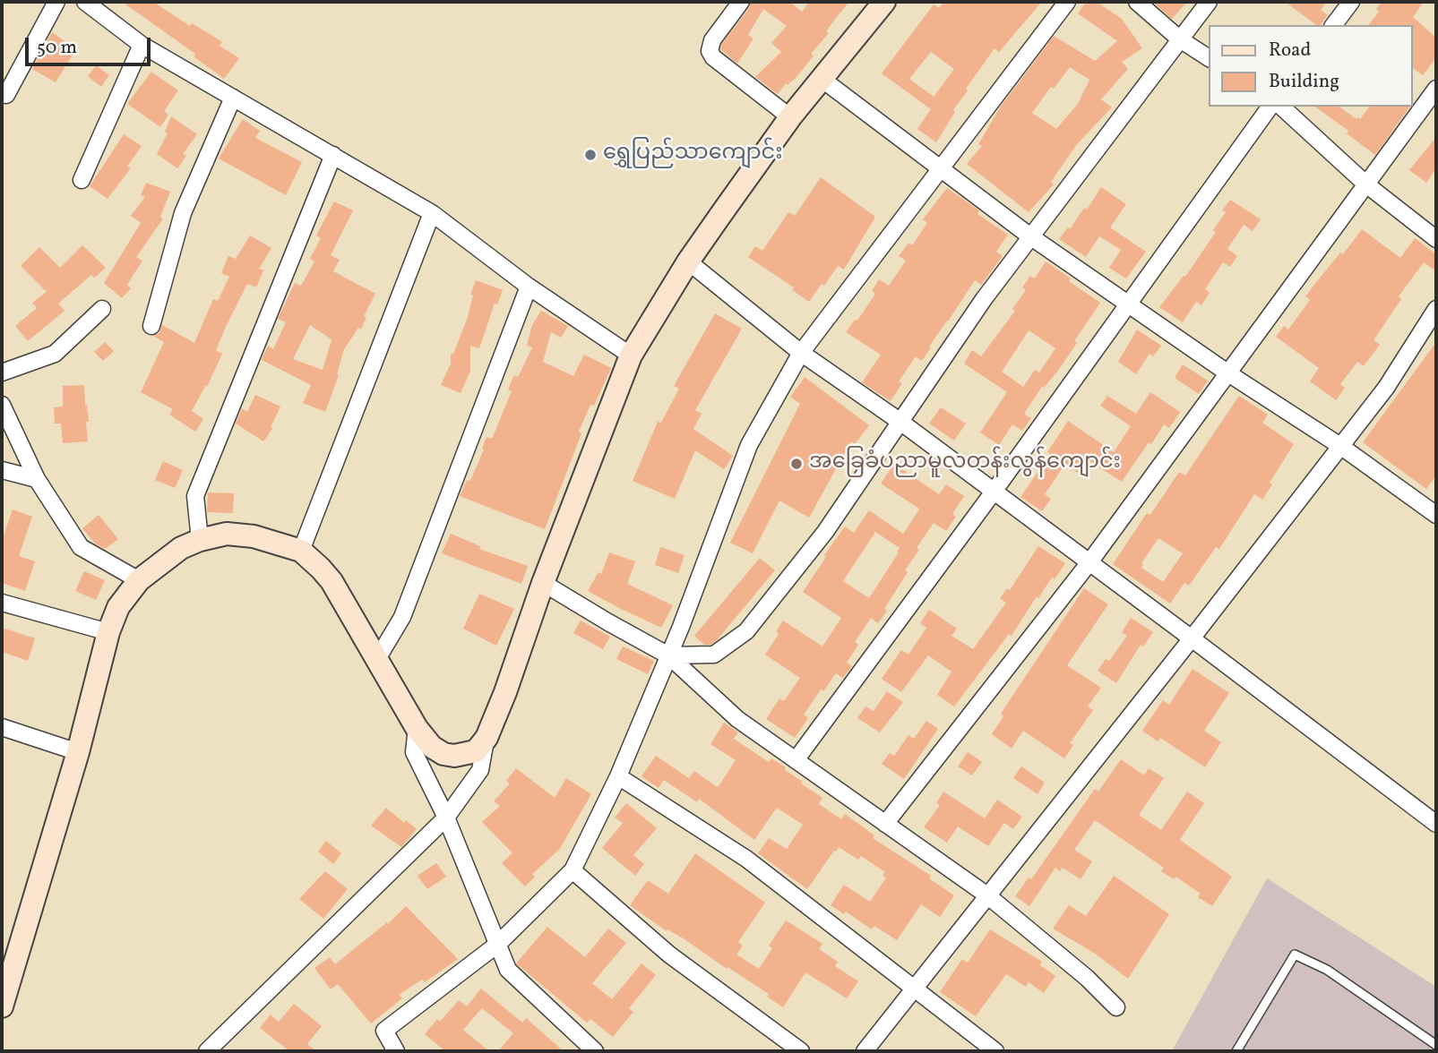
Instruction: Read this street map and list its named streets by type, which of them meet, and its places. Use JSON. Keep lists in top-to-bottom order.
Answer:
{
  "places": ["ရွှေပြည်သာကျောင်း", "အခြေခံပညာမူလတန်းလွန်ကျောင်း"],
  "legend": ["Road", "Building"],
  "scale_bar": "50 m"
}
